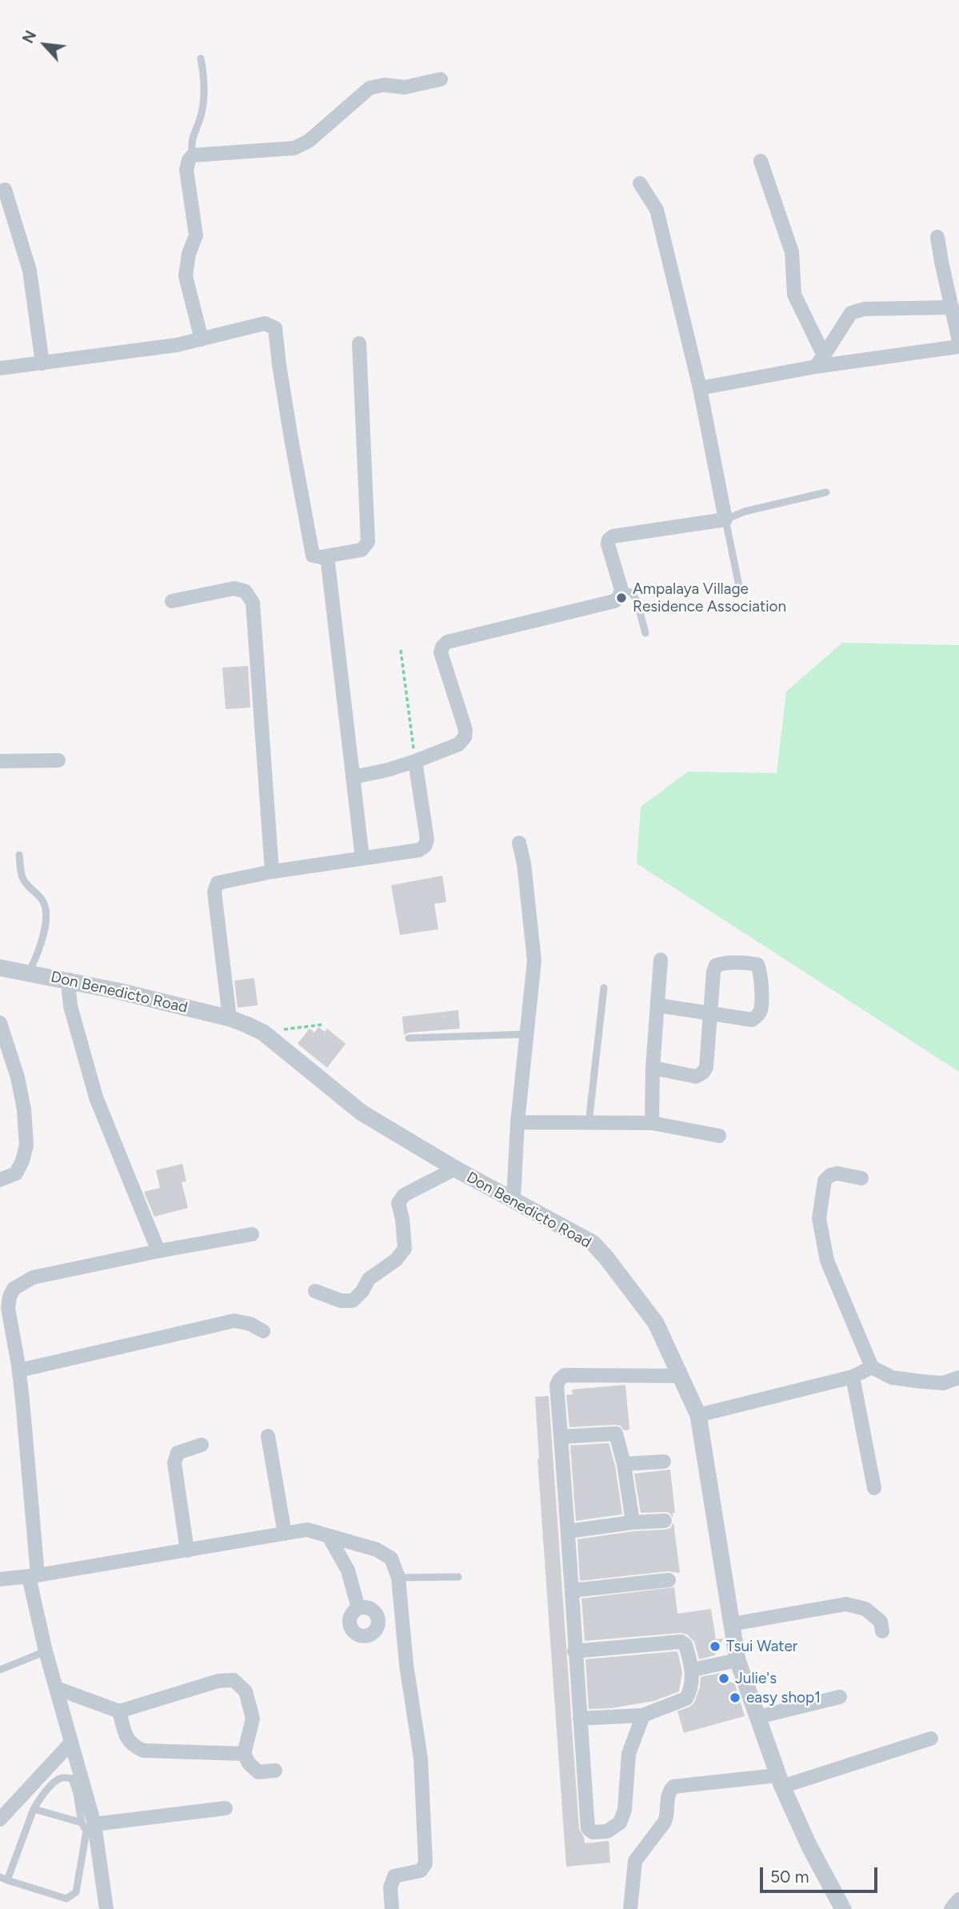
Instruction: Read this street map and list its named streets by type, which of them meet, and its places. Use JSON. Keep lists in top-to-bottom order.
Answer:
{
  "streets": {
    "street": ["Don Benedicto Road"]
  },
  "places": [
    "Ampalaya Village Residence Association",
    "Tsui Water",
    "Julie's",
    "easy shop1"
  ],
  "scale_bar": "50 m",
  "north": "top left"
}
